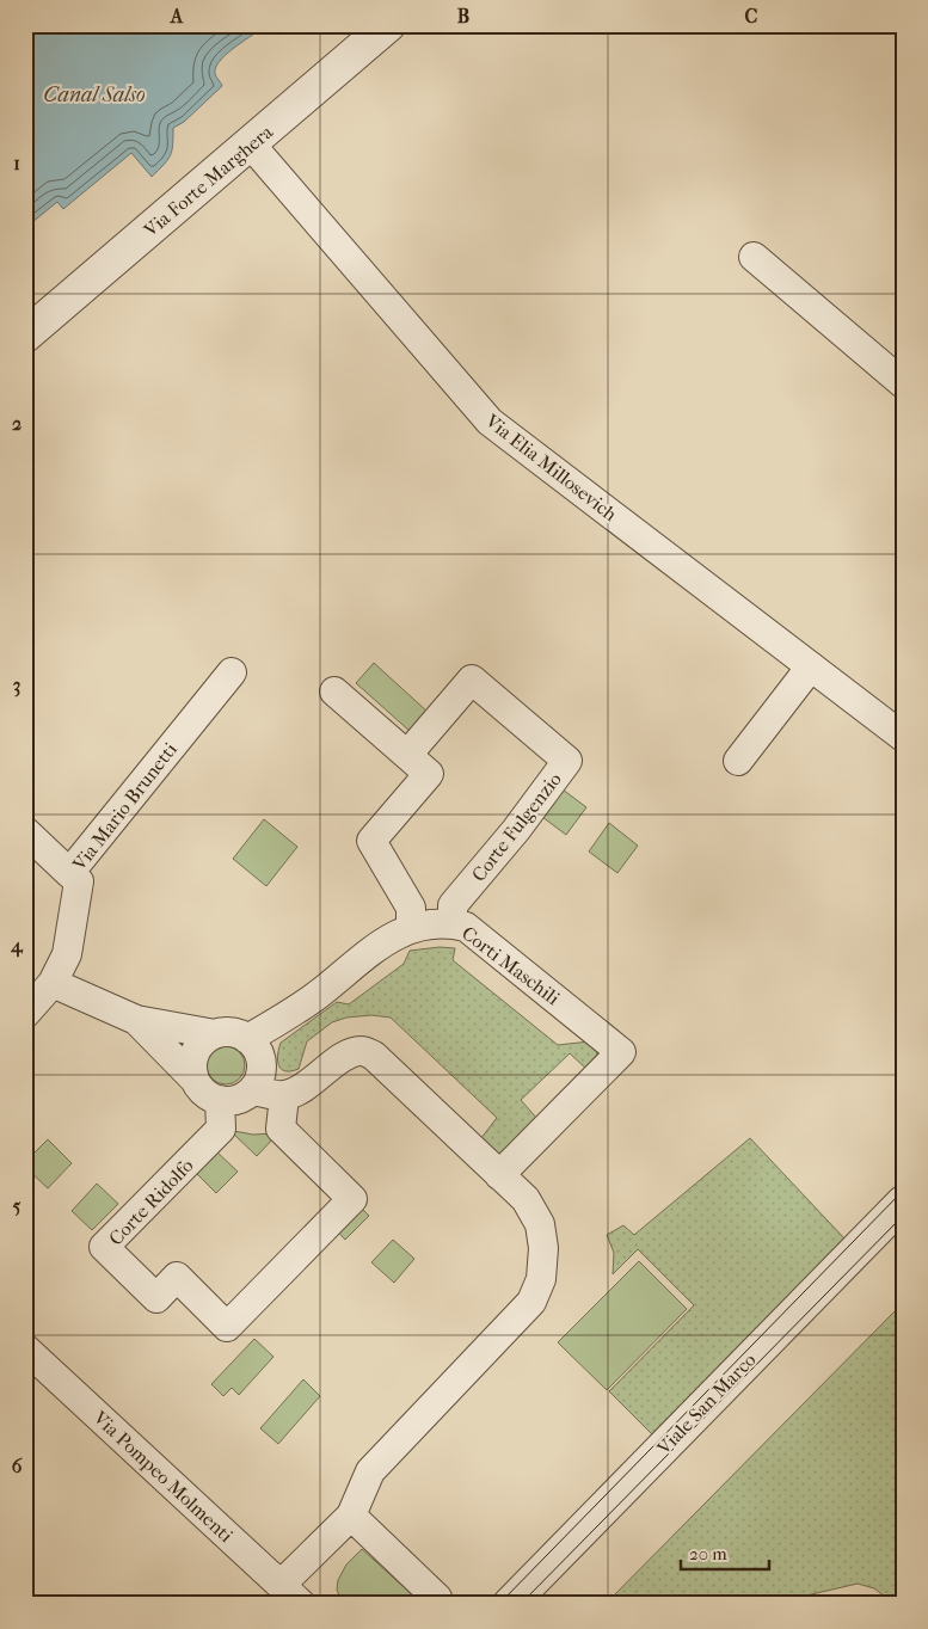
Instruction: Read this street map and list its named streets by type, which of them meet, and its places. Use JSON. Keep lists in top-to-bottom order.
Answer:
{
  "streets": {
    "street": [
      "Via Forte Marghera",
      "Via Elia Millosevich",
      "Via Mario Brunetti",
      "Corte Fulgenzio",
      "Corti Maschili",
      "Corte Ridolfo",
      "Viale San Marco",
      "Via Pompeo Molmenti"
    ]
  },
  "crossings": [
    ["Via Forte Marghera", "Via Elia Millosevich"],
    ["Corte Fulgenzio", "Corti Maschili"],
    ["Corti Maschili", "Corte Ridolfo"]
  ],
  "water": ["Canal Salso"],
  "scale_bar": "20 m",
  "grid": {
    "columns": ["A", "B", "C"],
    "rows": [
      "1",
      "2",
      "3",
      "4",
      "5",
      "6"
    ]
  }
}
